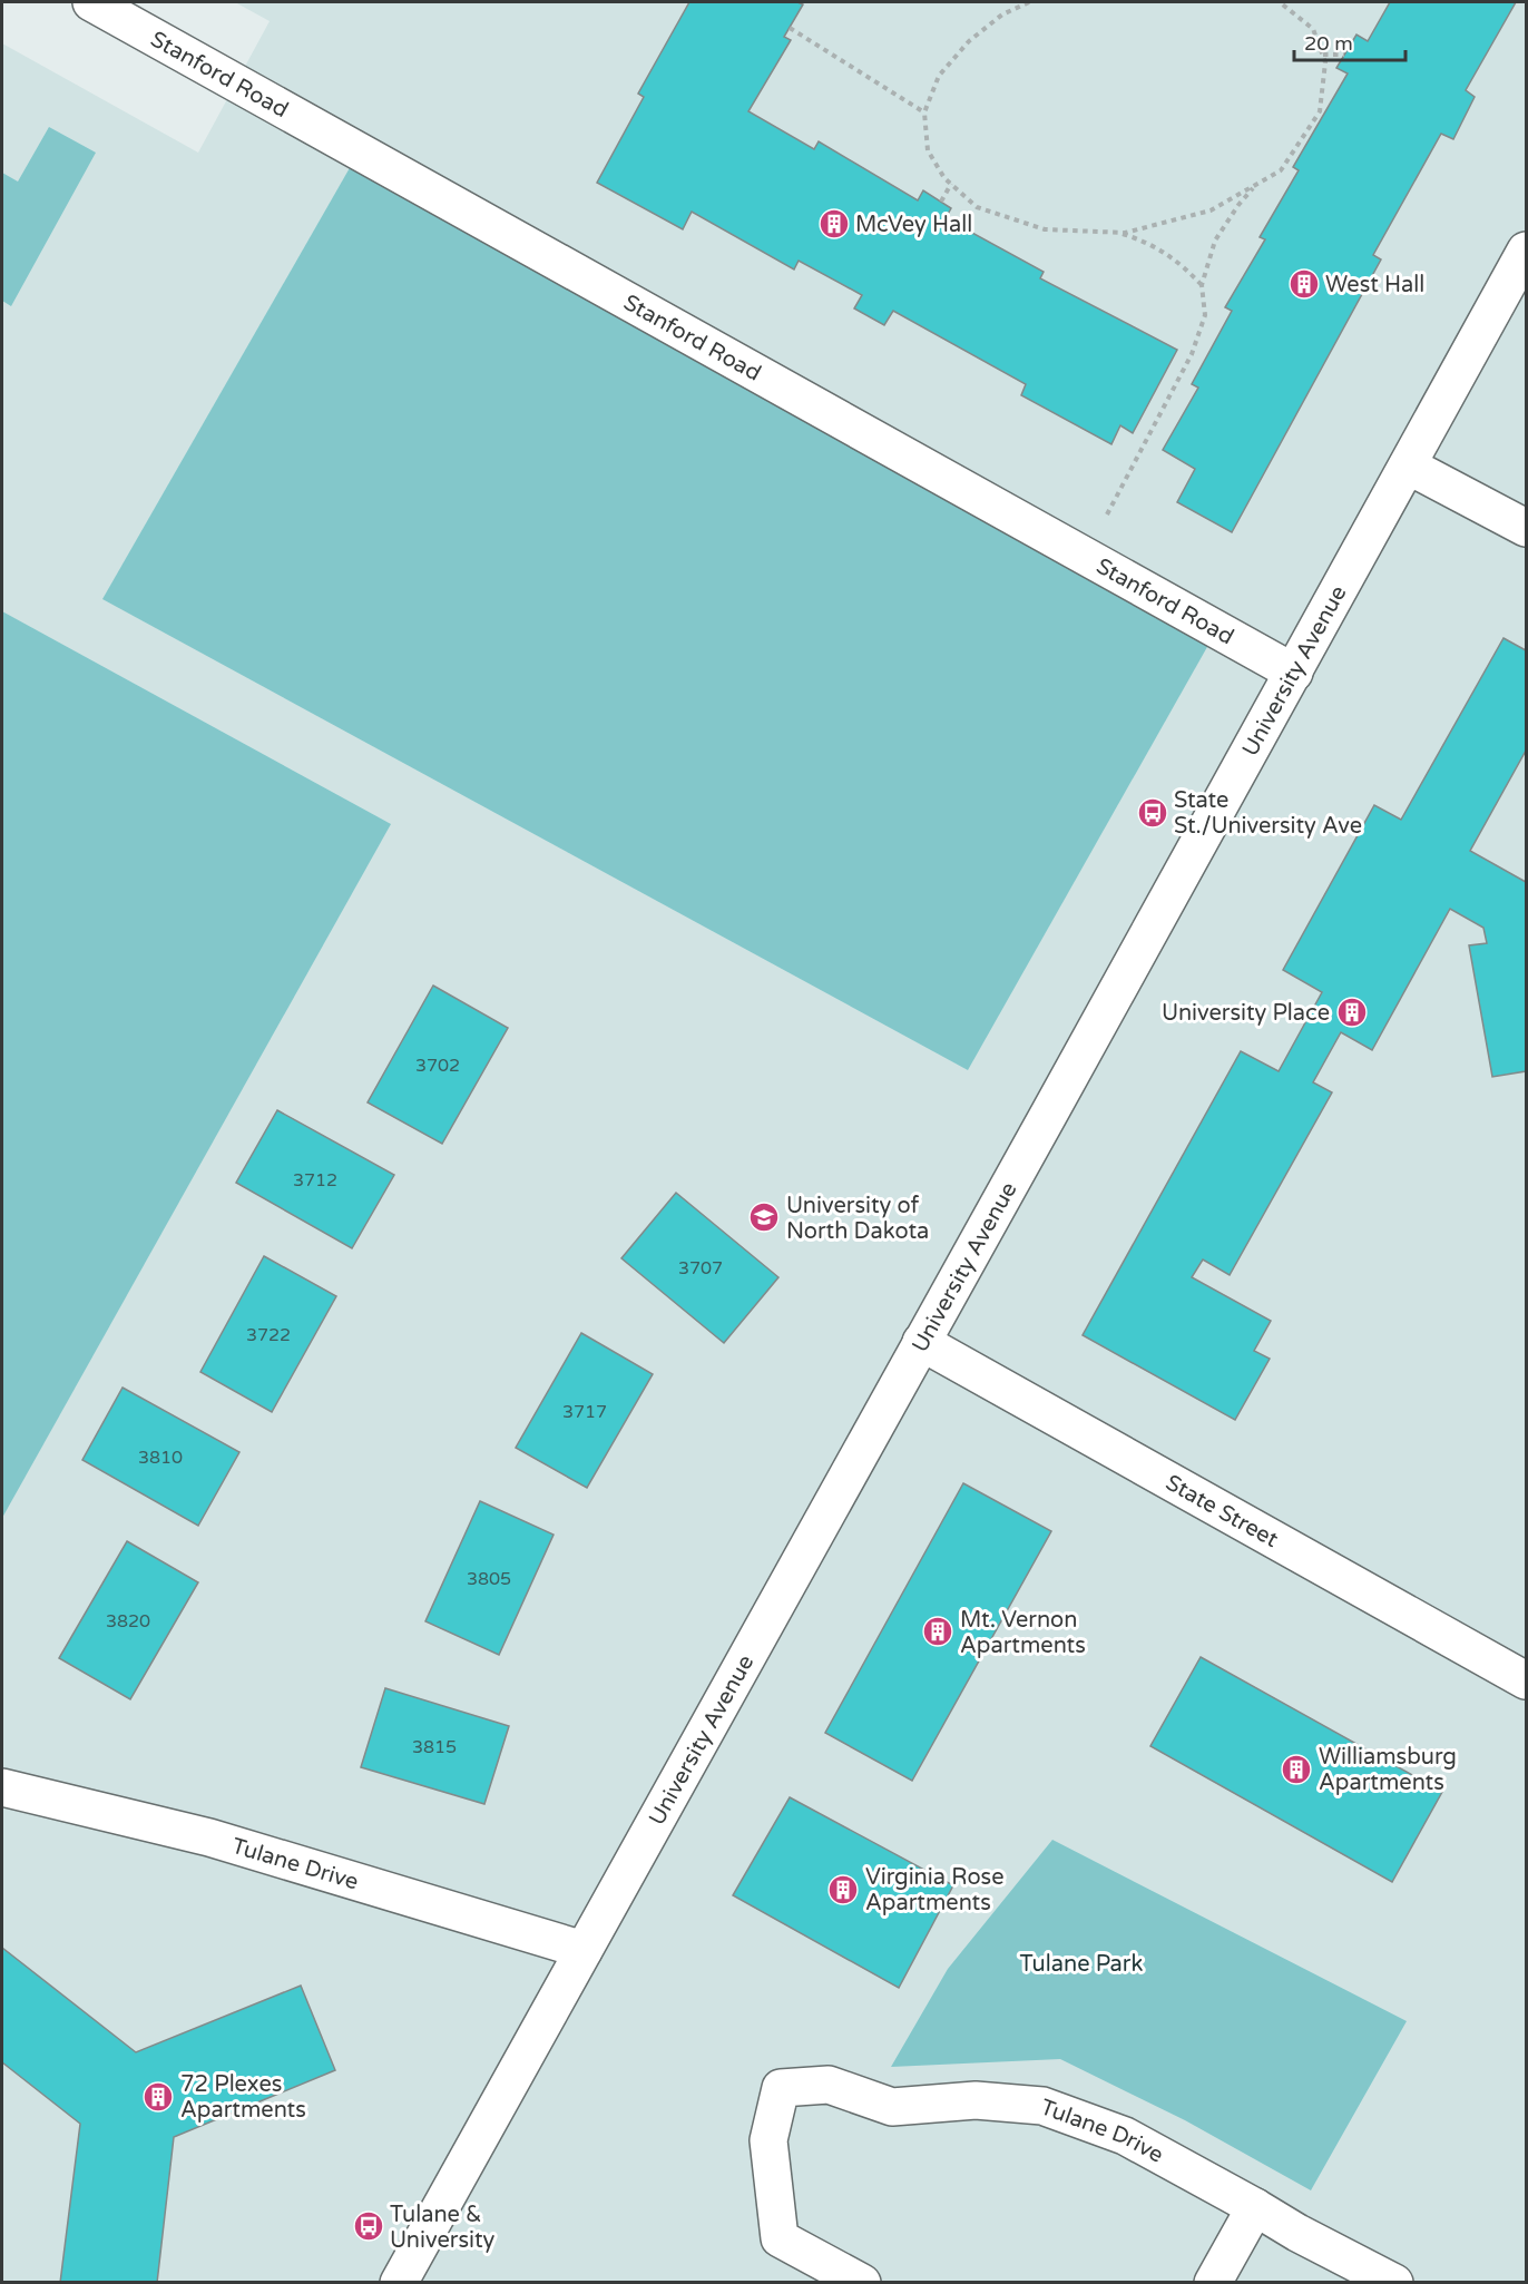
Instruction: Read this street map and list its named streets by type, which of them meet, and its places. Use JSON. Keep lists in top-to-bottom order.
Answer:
{
  "streets": {
    "street": [
      "Stanford Road",
      "University Avenue",
      "State Street",
      "Tulane Drive"
    ]
  },
  "crossings": [
    ["Stanford Road", "University Avenue"],
    ["University Avenue", "State Street"],
    ["University Avenue", "Tulane Drive"]
  ],
  "parks": ["Tulane Park"],
  "places": {
    "building": [
      "McVey Hall",
      "West Hall",
      "University Place",
      "Mt. Vernon Apartments",
      "Williamsburg Apartments",
      "Virginia Rose Apartments",
      "72 Plexes Apartments"
    ],
    "bus stop": ["State St./University Ave", "Tulane & University"],
    "school or university": ["University of North Dakota"]
  },
  "house_numbers": [
    "3702",
    "3712",
    "3707",
    "3722",
    "3717",
    "3810",
    "3805",
    "3820",
    "3815"
  ],
  "scale_bar": "20 m"
}
